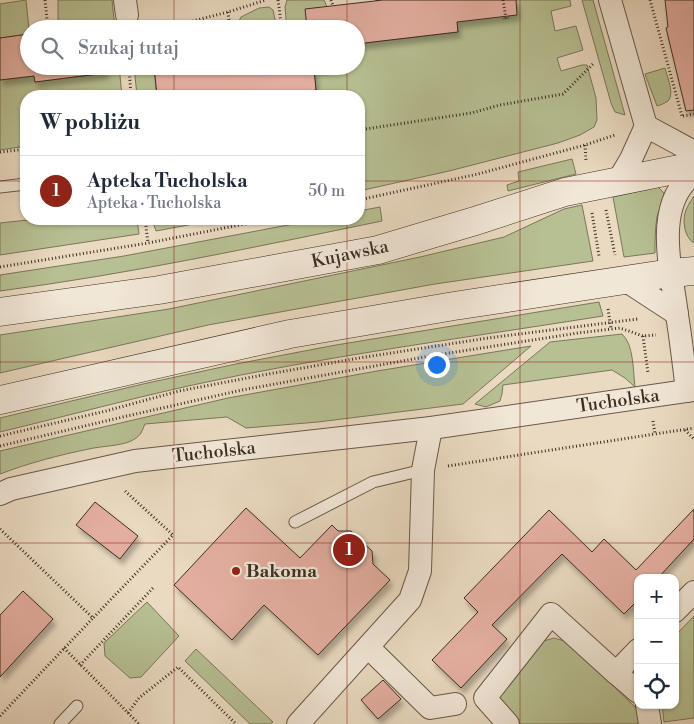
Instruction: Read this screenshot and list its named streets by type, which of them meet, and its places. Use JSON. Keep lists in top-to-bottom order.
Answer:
{
  "streets": {
    "main road": ["Kujawska"],
    "street": ["Tucholska"]
  },
  "places": ["Bakoma"],
  "page": {
    "search": "Szukaj tutaj",
    "heading": "W pobliżu",
    "list": [
      {
        "mark": "1",
        "name": "Apteka Tucholska",
        "note": "Apteka · Tucholska",
        "value": "50 m"
      }
    ],
    "pins": "1",
    "map_buttons": ["+", "−"]
  }
}
